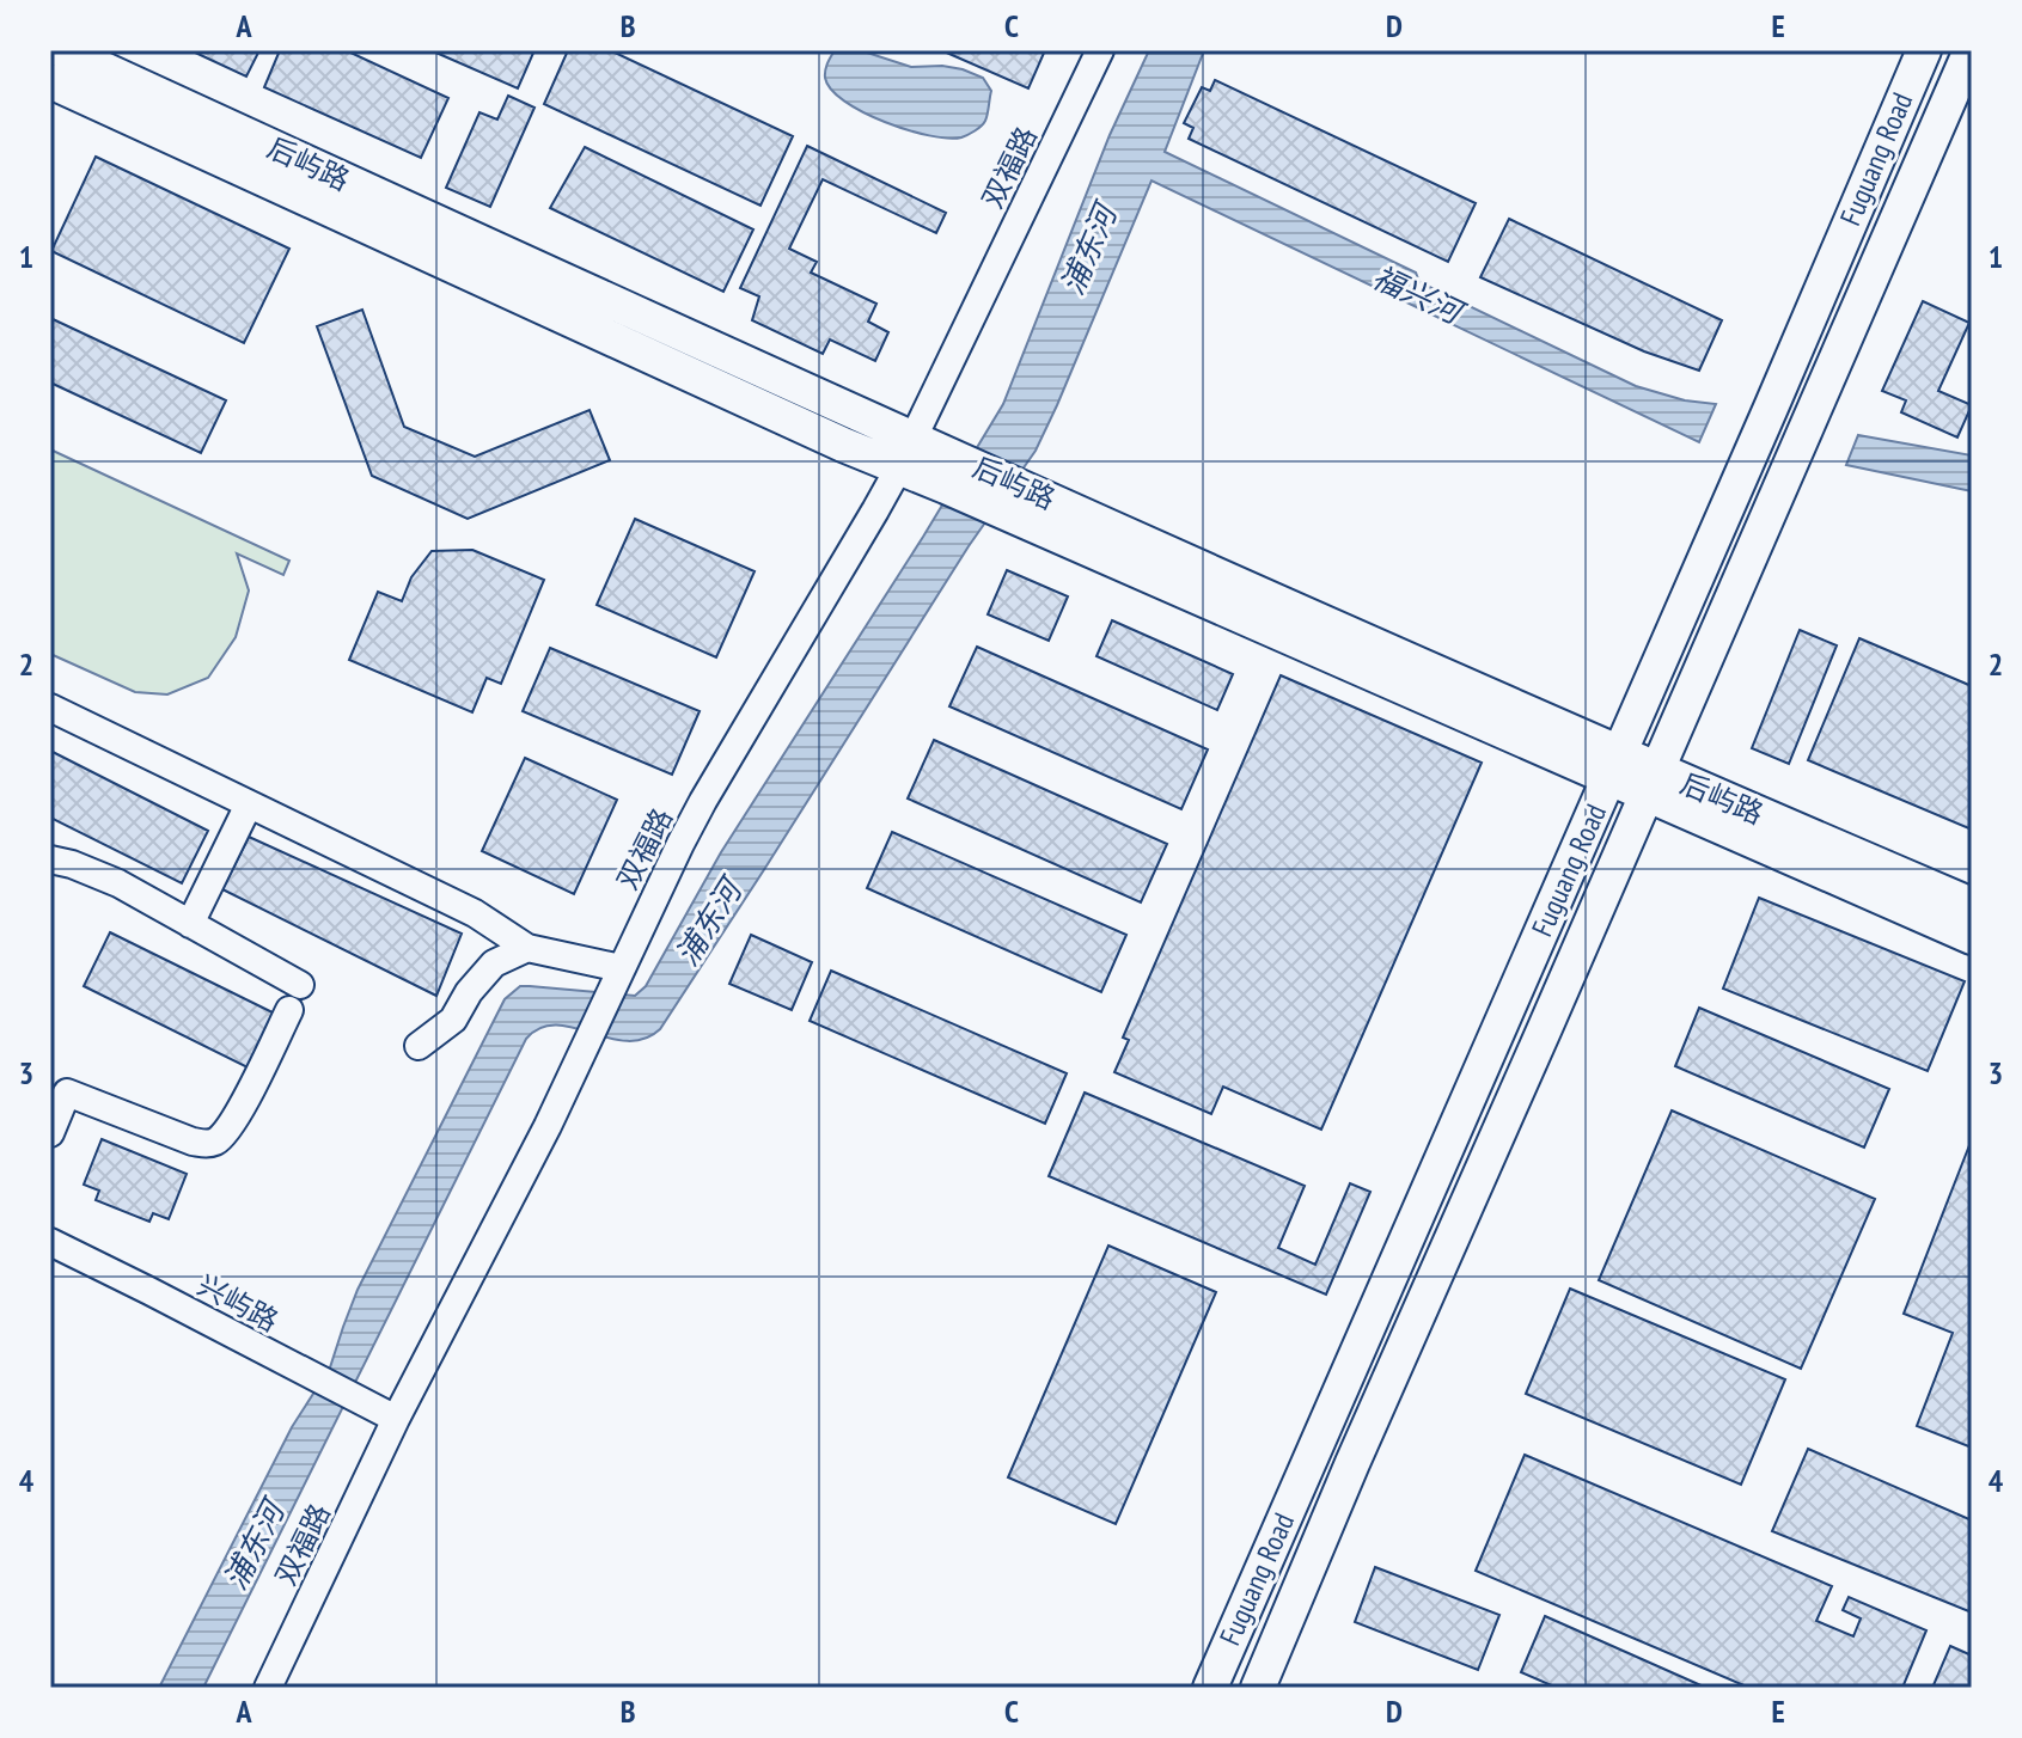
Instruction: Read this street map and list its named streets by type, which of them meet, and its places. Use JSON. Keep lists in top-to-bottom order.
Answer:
{
  "streets": {
    "main road": ["Fuguang Road", "后屿路"],
    "street": ["双福路", "兴屿路"]
  },
  "crossings": [
    ["Fuguang Road", "后屿路"],
    ["后屿路", "双福路"],
    ["双福路", "兴屿路"]
  ],
  "water": ["浦东河", "福兴河"],
  "grid": {
    "columns": [
      "A",
      "B",
      "C",
      "D",
      "E"
    ],
    "rows": [
      "1",
      "2",
      "3",
      "4"
    ]
  }
}
